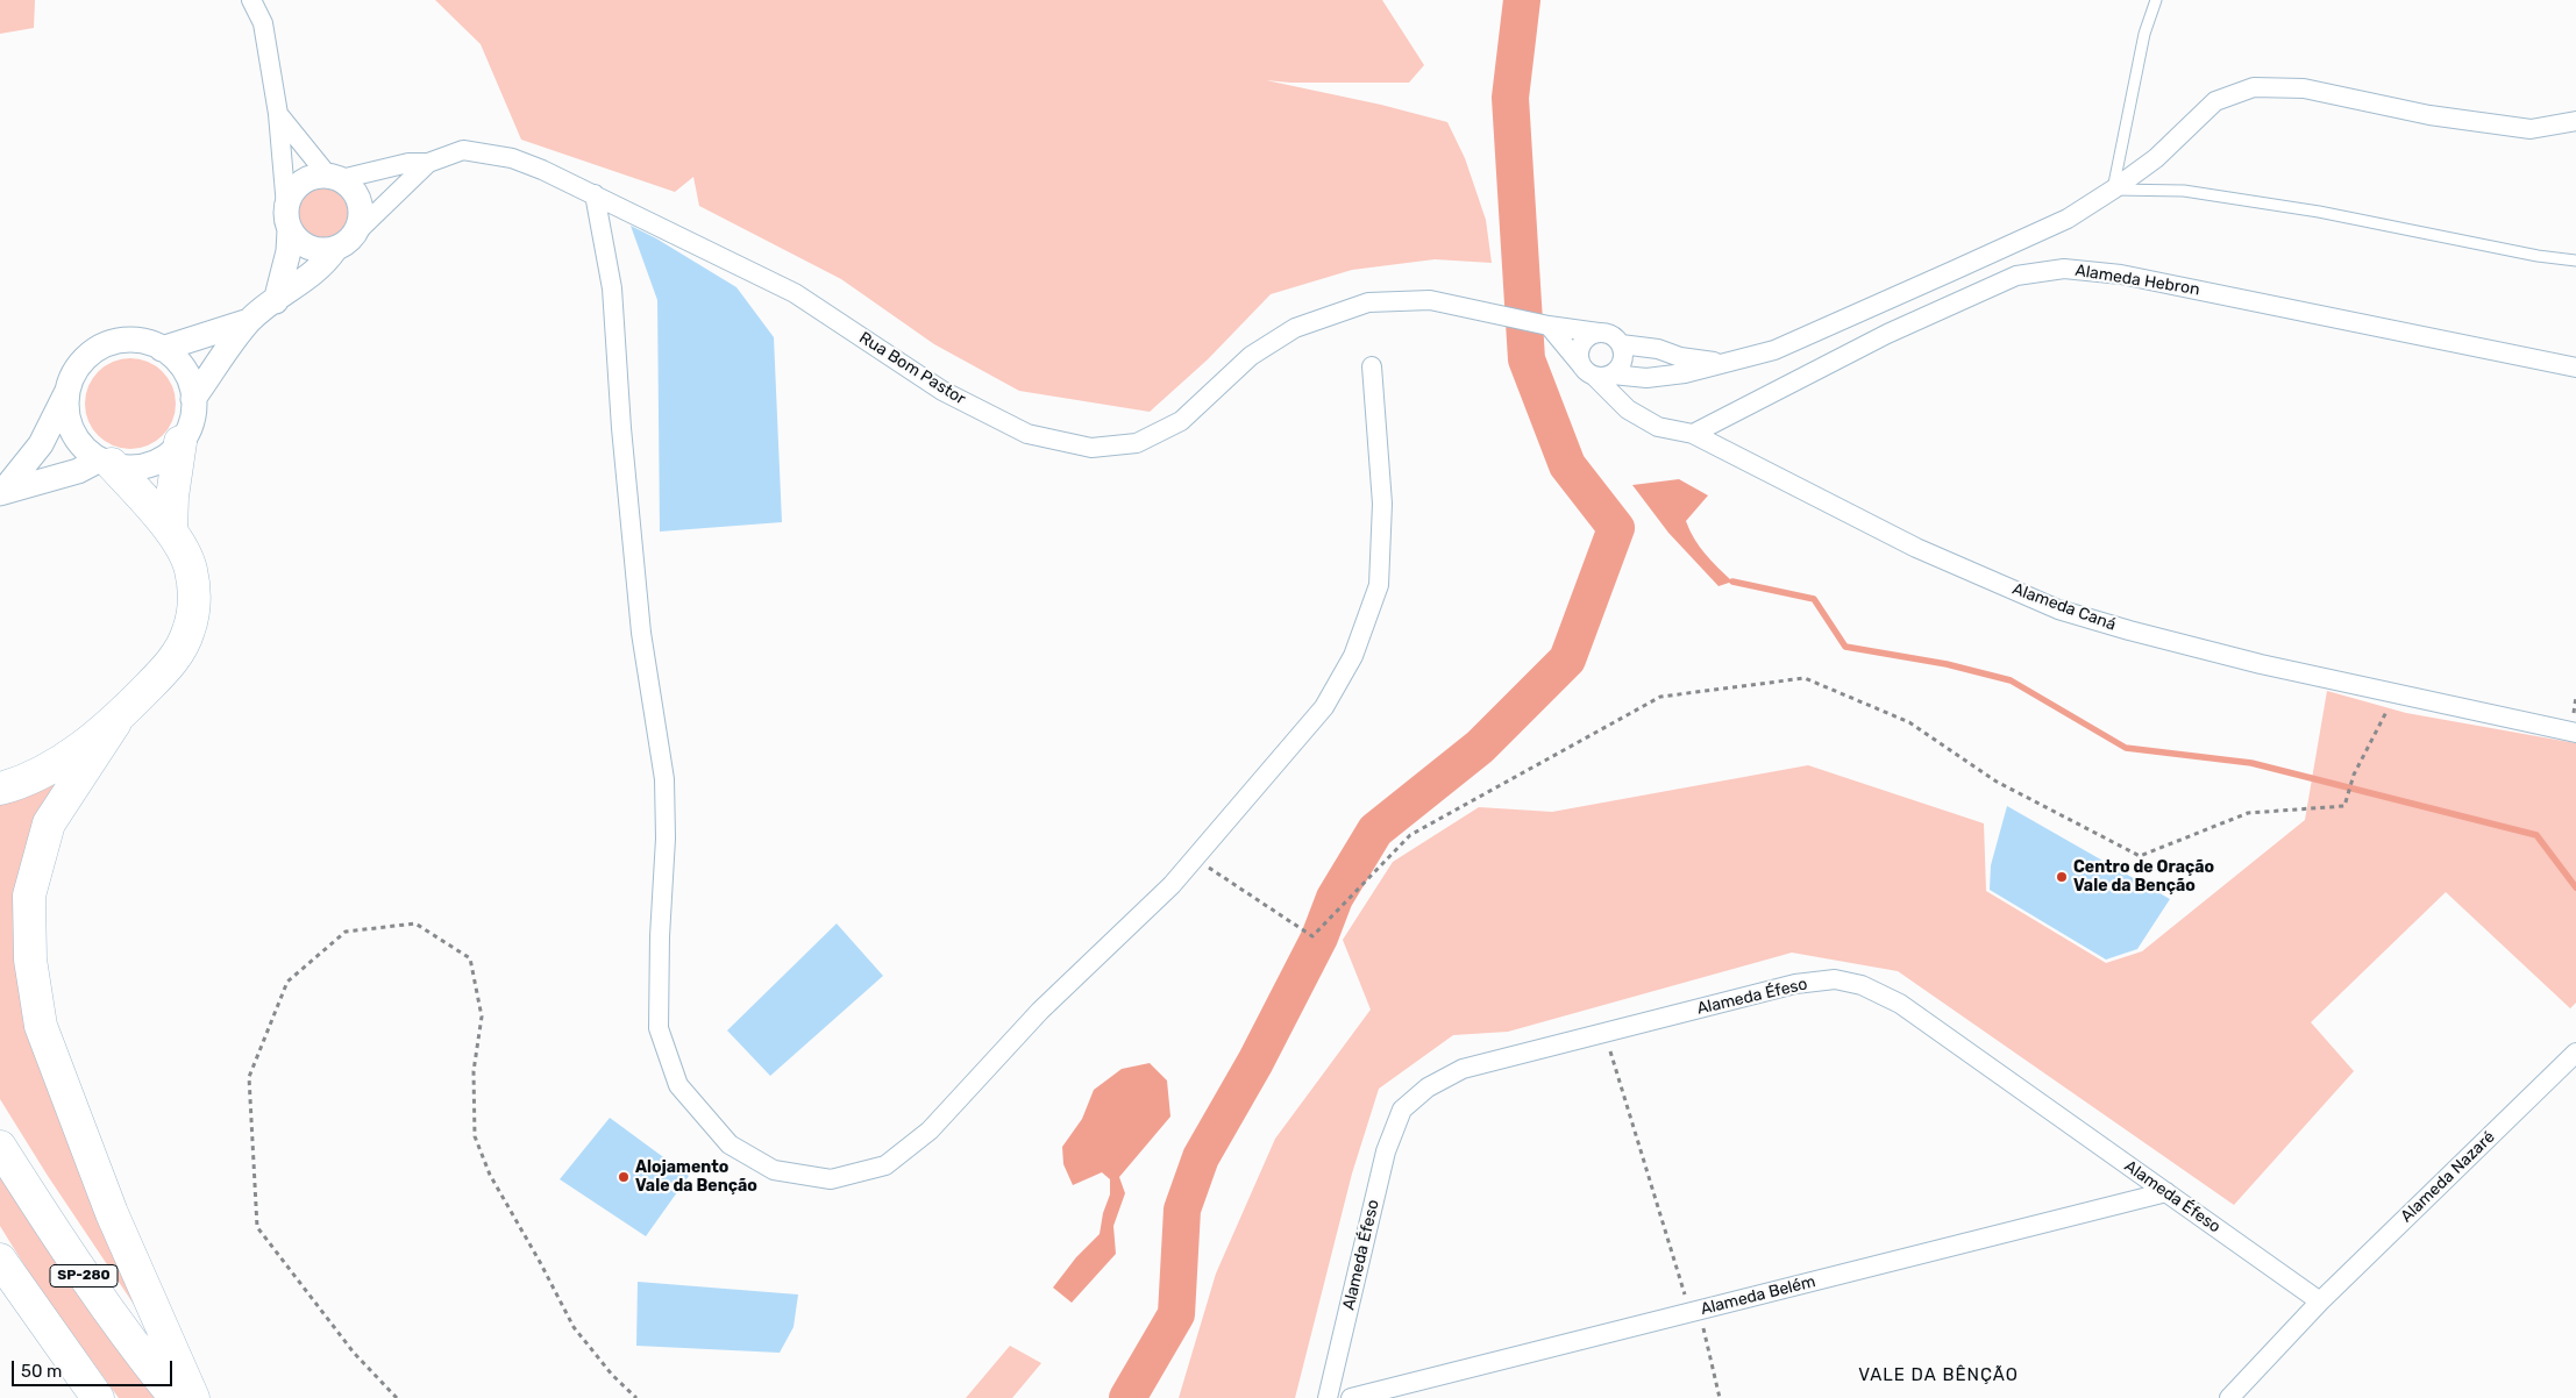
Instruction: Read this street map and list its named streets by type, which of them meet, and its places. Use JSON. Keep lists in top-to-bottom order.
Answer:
{
  "streets": {
    "highway": ["SP-280"],
    "street": [
      "Alameda Hebron",
      "Rua Bom Pastor",
      "Alameda Caná",
      "Alameda Éfeso",
      "Alameda Nazaré",
      "Alameda Belém"
    ]
  },
  "crossings": [
    ["Alameda Hebron", "Alameda Caná"],
    ["Alameda Éfeso", "Alameda Nazaré"],
    ["Alameda Éfeso", "Alameda Belém"]
  ],
  "districts": ["VALE DA BÊNÇÃO"],
  "places": ["Centro de Oração Vale da Benção", "Alojamento Vale da Benção"],
  "scale_bar": "50 m"
}
